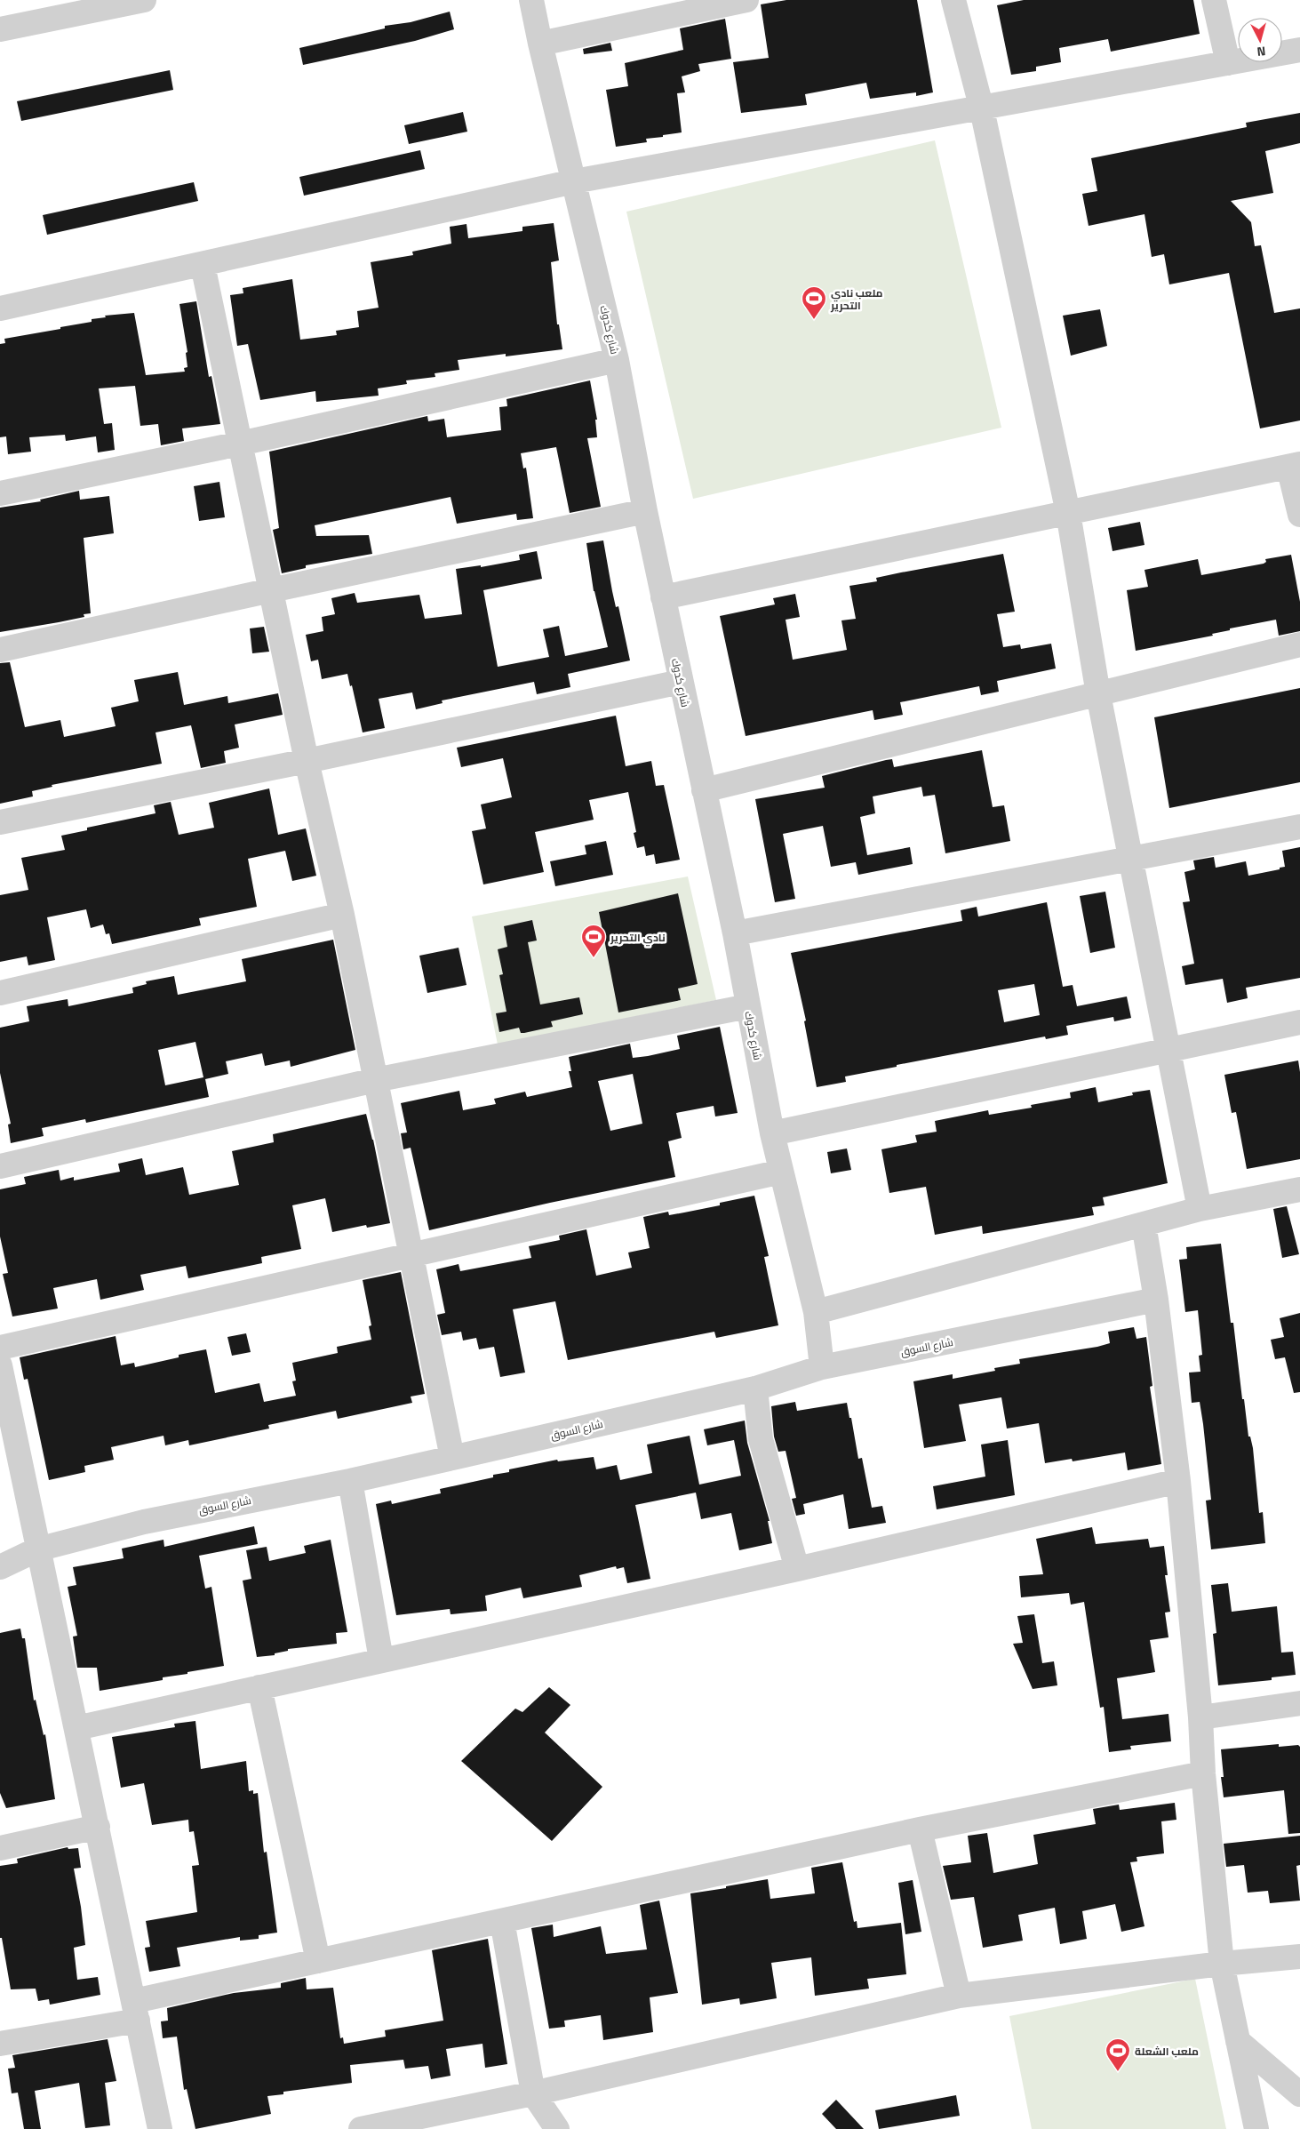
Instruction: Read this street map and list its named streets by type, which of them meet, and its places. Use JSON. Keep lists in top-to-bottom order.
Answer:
{
  "streets": {
    "street": ["شارع كدوك", "شارع السوق"]
  },
  "crossings": [
    ["شارع كدوك", "شارع السوق"]
  ],
  "places": {
    "sports": ["ملعب نادي التحرير", "نادي التحرير", "ملعب الشعلة"]
  },
  "north": "bottom"
}
